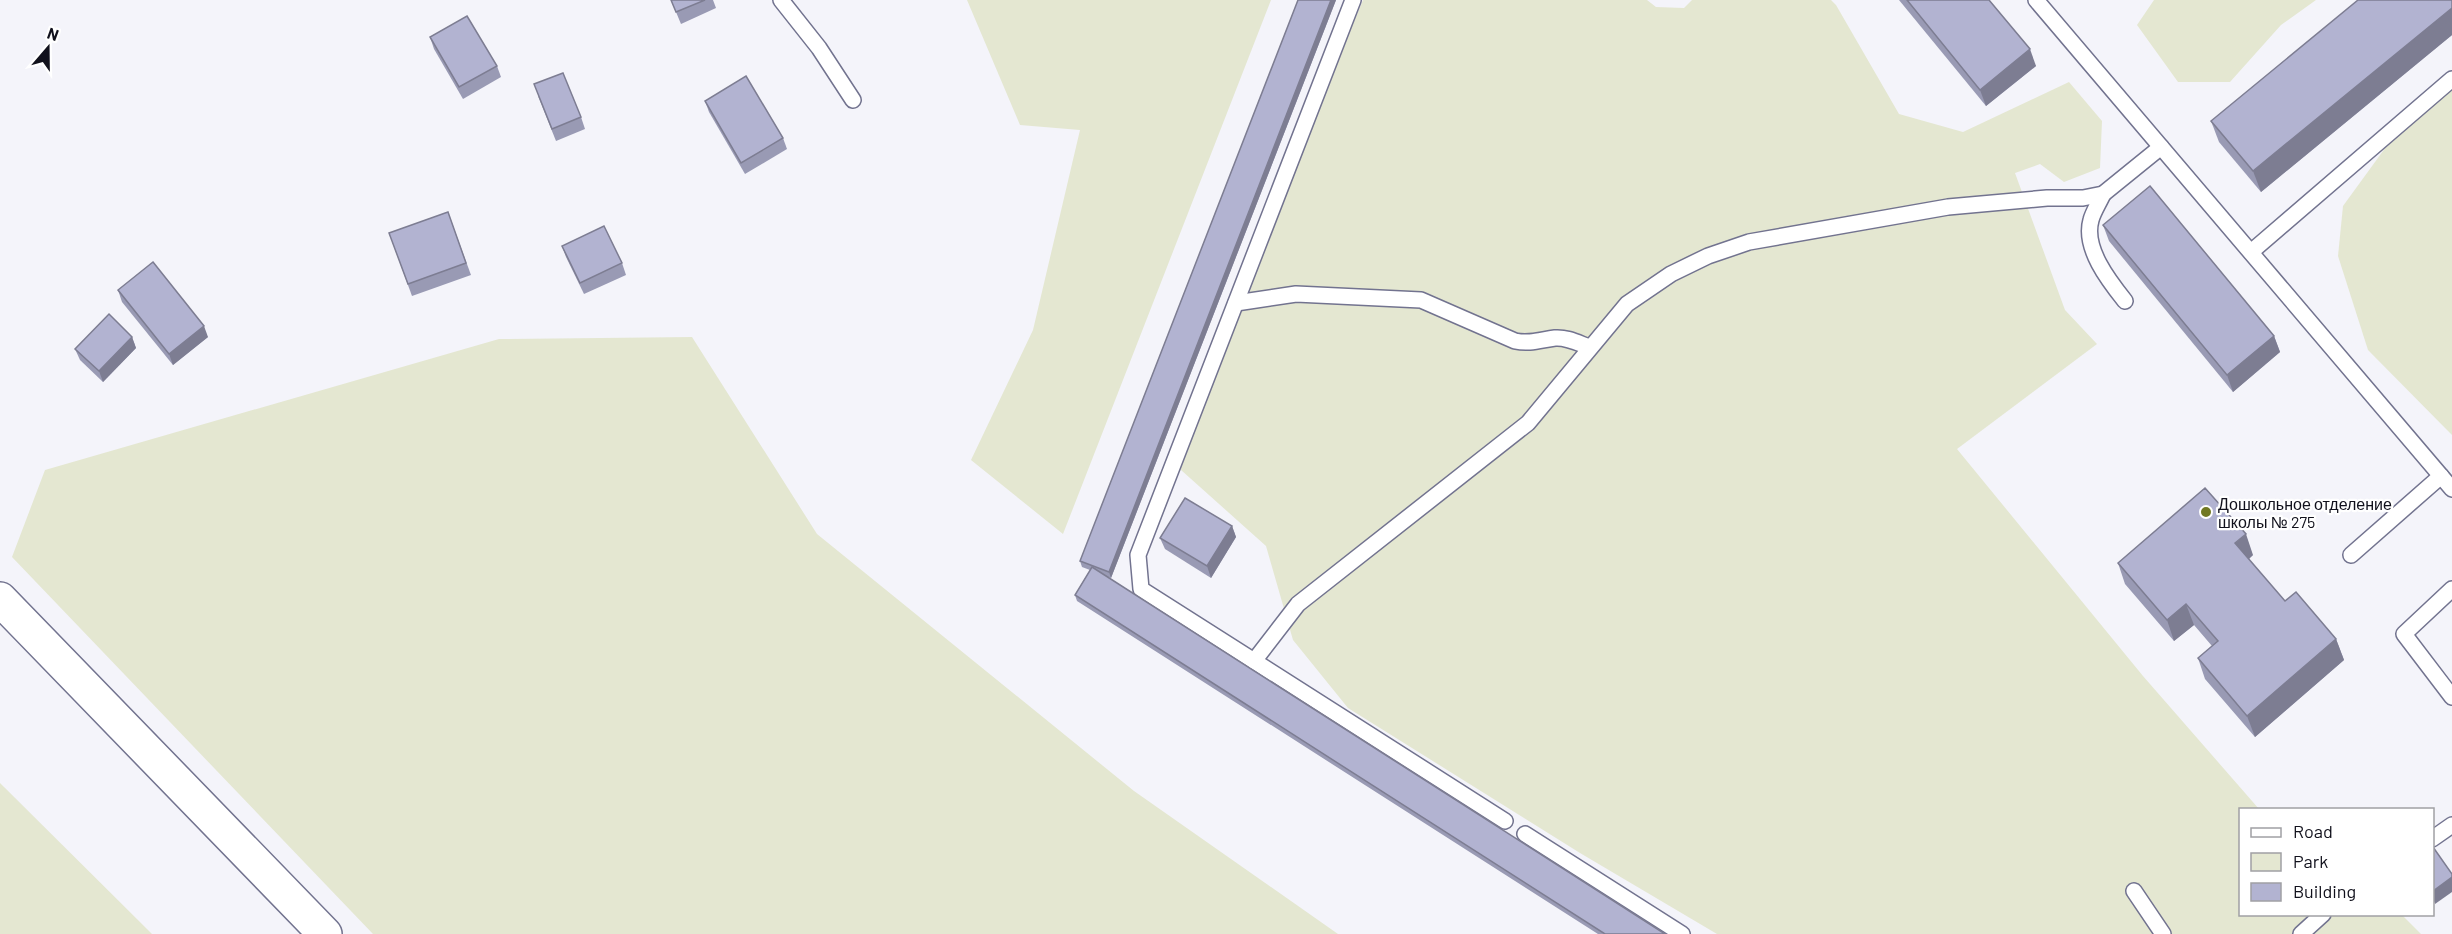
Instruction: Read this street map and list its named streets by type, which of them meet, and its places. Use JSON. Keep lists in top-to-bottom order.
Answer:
{
  "places": ["Дошкольное отделение школы № 275"],
  "legend": ["Road", "Park", "Building"],
  "north": "top"
}
